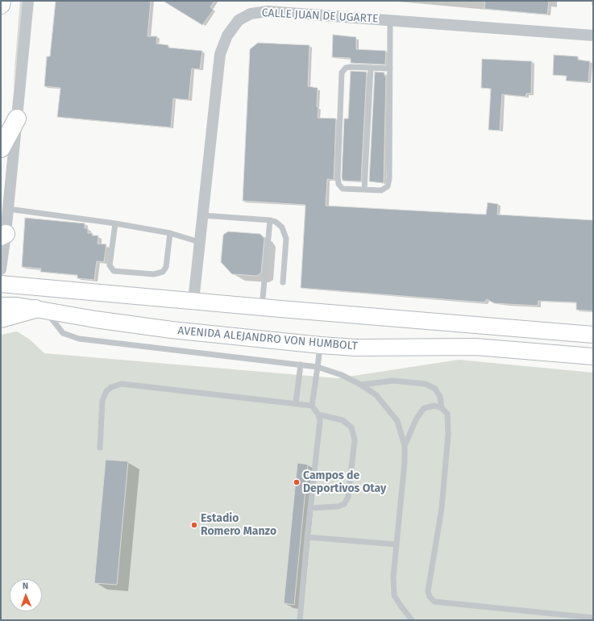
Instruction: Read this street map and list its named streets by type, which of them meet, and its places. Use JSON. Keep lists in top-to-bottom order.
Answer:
{
  "streets": {
    "main road": ["AVENIDA ALEJANDRO VON HUMBOLT"],
    "street": ["CALLE JUAN DE UGARTE"]
  },
  "places": ["Campos de Deportivos Otay", "Estadio Romero Manzo"],
  "north": "top"
}
